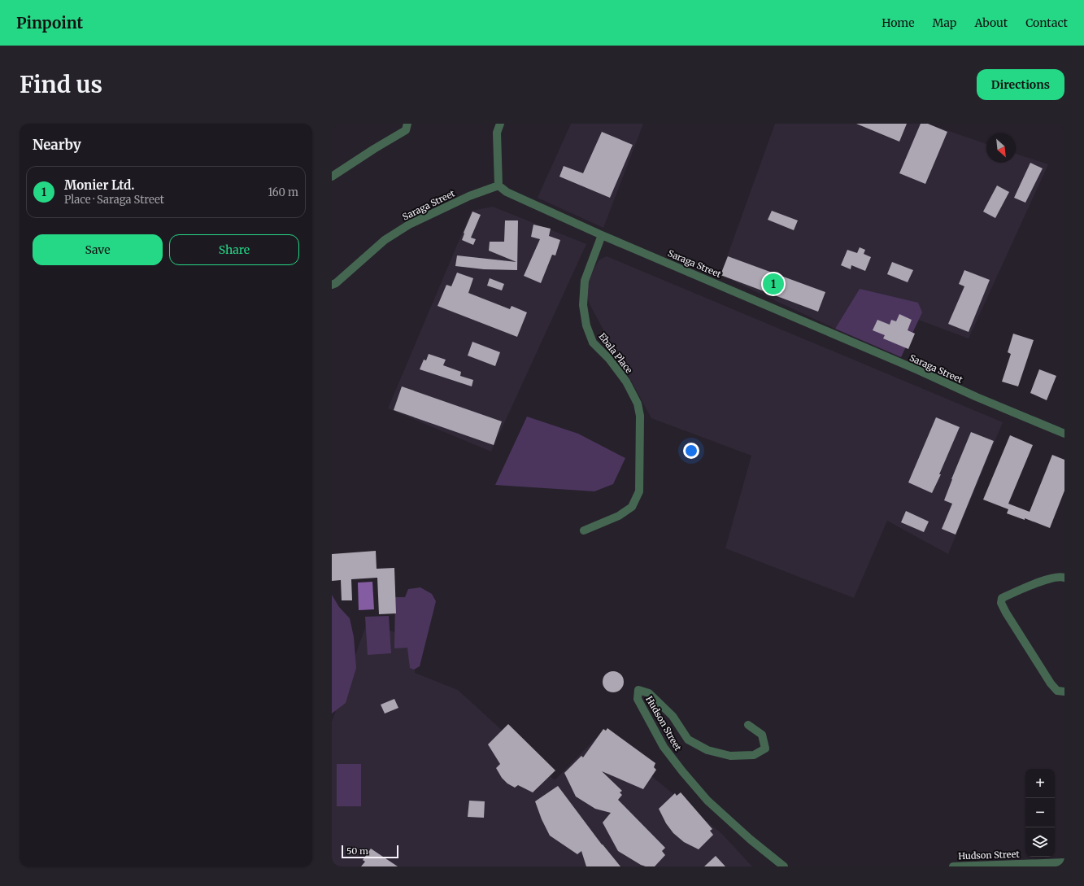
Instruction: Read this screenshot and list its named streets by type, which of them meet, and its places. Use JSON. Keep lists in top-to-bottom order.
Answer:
{
  "streets": {
    "street": ["Saraga Street", "Ebala Place", "Hudson Street"]
  },
  "crossings": [
    ["Saraga Street", "Ebala Place"]
  ],
  "scale_bar": "50 m",
  "north": "bottom right",
  "page": {
    "header": "Pinpoint",
    "nav": [
      "Home",
      "Map",
      "About",
      "Contact"
    ],
    "buttons": [
      "Directions",
      ["Save", "Share"]
    ],
    "title": "Find us",
    "heading": "Nearby",
    "list": [
      {
        "mark": "1",
        "name": "Monier Ltd.",
        "note": "Place · Saraga Street",
        "value": "160 m"
      }
    ],
    "pins": "1",
    "map_buttons": ["+", "−"],
    "scale": "50 m"
  }
}
